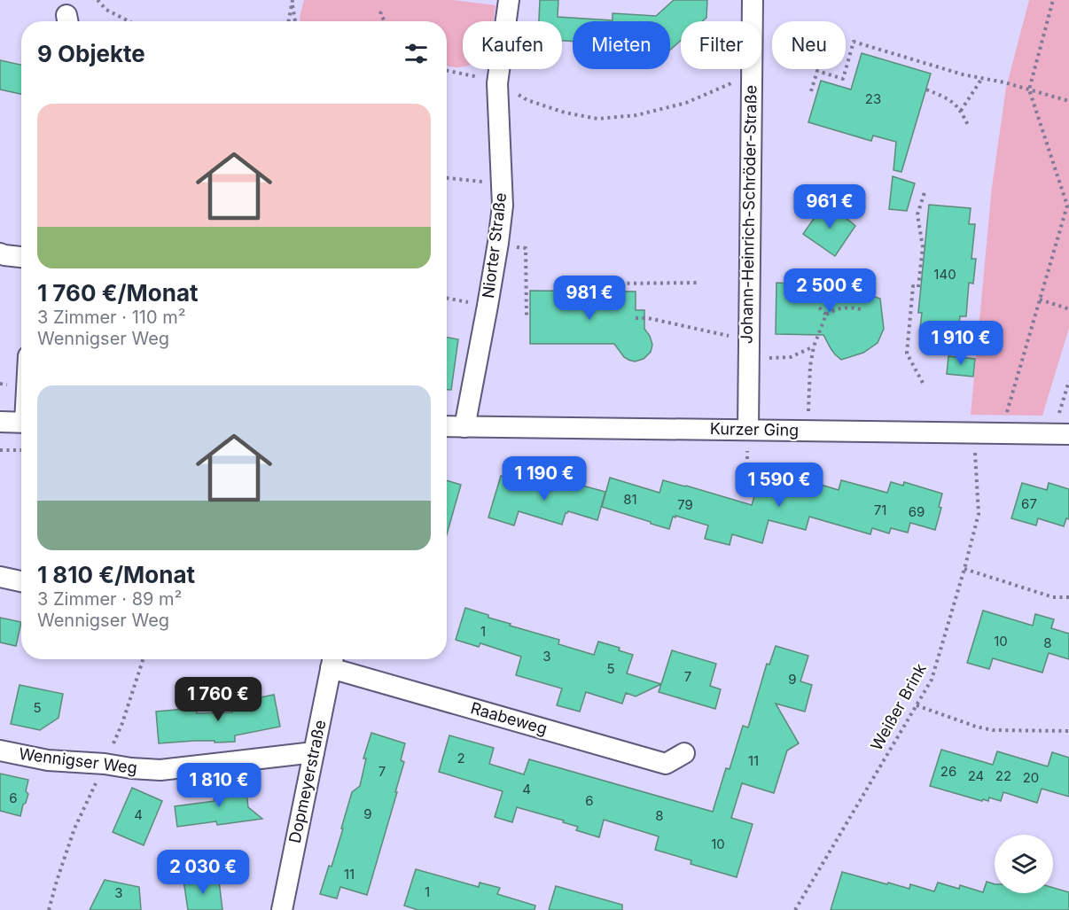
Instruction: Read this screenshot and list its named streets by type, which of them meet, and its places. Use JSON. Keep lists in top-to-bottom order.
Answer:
{
  "streets": {
    "street": [
      "Johann-Heinrich-Schröder-Straße",
      "Niorter Straße",
      "Kurzer Ging",
      "Raabeweg",
      "Wennigser Weg",
      "Dopmeyerstraße"
    ],
    "path": ["Weißer Brink"]
  },
  "crossings": [
    ["Johann-Heinrich-Schröder-Straße", "Kurzer Ging"],
    ["Niorter Straße", "Kurzer Ging"],
    ["Kurzer Ging", "Weißer Brink"],
    ["Raabeweg", "Dopmeyerstraße"],
    ["Wennigser Weg", "Dopmeyerstraße"]
  ],
  "house_numbers": [
    "23",
    "140",
    "81",
    "67",
    "79",
    "71",
    "69",
    "1",
    "10",
    "8",
    "3",
    "5",
    "7",
    "9",
    "5",
    "2",
    "11",
    "7",
    "26",
    "24",
    "22",
    "20",
    "4",
    "6",
    "6",
    "9",
    "4",
    "8",
    "10",
    "11",
    "1",
    "3"
  ],
  "page": {
    "chip": [
      "Kaufen",
      "Mieten",
      "Filter",
      "Neu"
    ],
    "heading": "9 Objekte",
    "list": [
      {
        "name": "1 760 €/Monat",
        "note": "3 Zimmer · 110 m² · Wennigser Weg"
      },
      {
        "name": "1 810 €/Monat",
        "note": "3 Zimmer · 89 m² · Wennigser Weg"
      }
    ],
    "price": [
      "961 €",
      "2 500 €",
      "981 €",
      "1 910 €",
      "1 190 €",
      "1 590 €",
      "1 760 €",
      "1 810 €",
      "2 030 €"
    ]
  }
}
